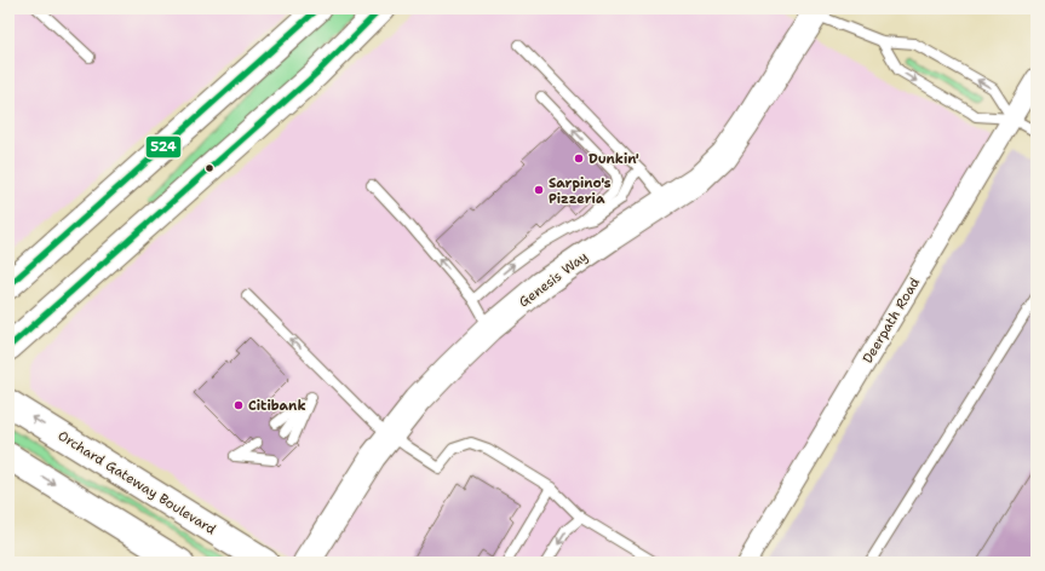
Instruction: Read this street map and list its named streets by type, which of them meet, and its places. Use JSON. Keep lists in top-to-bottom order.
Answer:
{
  "streets": {
    "street": ["Genesis Way", "Deerpath Road", "Orchard Gateway Boulevard"]
  },
  "places": ["Dunkin'", "Sarpino's Pizzeria", "Citibank"],
  "lines": ["transit line 524"]
}
